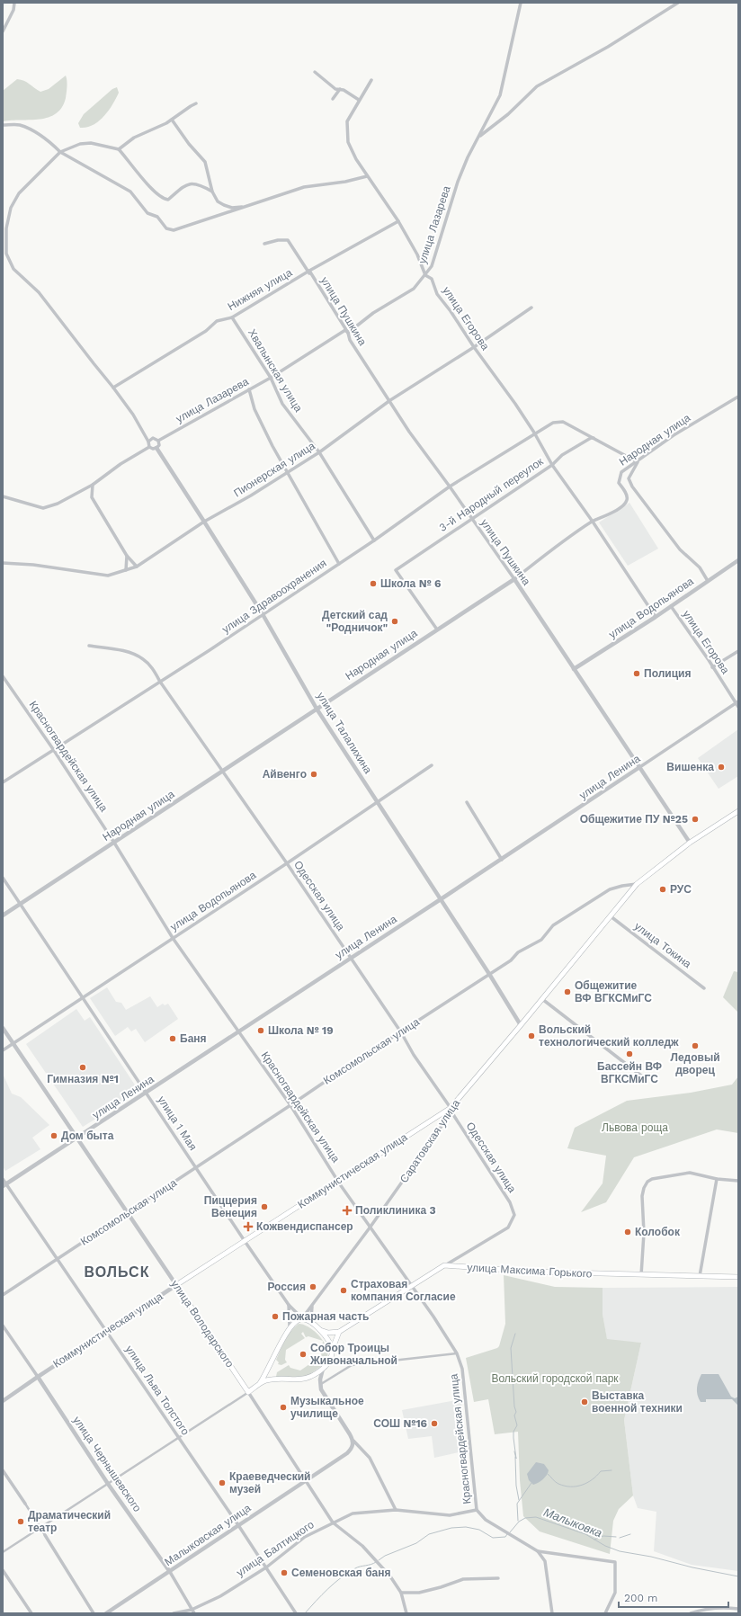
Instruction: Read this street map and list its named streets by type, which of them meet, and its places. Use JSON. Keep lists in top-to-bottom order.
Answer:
{
  "streets": {
    "main road": [
      "Саратовская улица",
      "Коммунистическая улица",
      "улица Максима Горького",
      "улица Володарского"
    ],
    "street": [
      "улица Лазарева",
      "Нижняя улица",
      "улица Пушкина",
      "улица Егорова",
      "Хвалынская улица",
      "Народная улица",
      "Пионерская улица",
      "3-й Народный переулок",
      "улица Здравоохранения",
      "улица Водопьянова",
      "улица Талалихина",
      "Красногвардейская улица",
      "улица Ленина",
      "Одесская улица",
      "улица Токина",
      "Комсомольская улица",
      "улица 1 Мая",
      "улица Льва Толстого",
      "улица Чернышевского",
      "Малыковская улица",
      "улица Балтицкого"
    ]
  },
  "crossings": [
    ["улица Лазарева", "улица Пушкина"],
    ["улица Лазарева", "улица Егорова"],
    ["улица Лазарева", "Хвалынская улица"],
    ["улица Лазарева", "улица Талалихина"],
    ["Нижняя улица", "улица Пушкина"],
    ["Нижняя улица", "улица Егорова"],
    ["Нижняя улица", "Хвалынская улица"],
    ["улица Пушкина", "Народная улица"],
    ["улица Пушкина", "Пионерская улица"],
    ["улица Пушкина", "3-й Народный переулок"],
    ["улица Пушкина", "улица Здравоохранения"],
    ["улица Пушкина", "улица Водопьянова"],
    ["улица Пушкина", "улица Ленина"],
    ["улица Егорова", "Народная улица"],
    ["улица Егорова", "Пионерская улица"],
    ["улица Егорова", "3-й Народный переулок"],
    ["улица Егорова", "улица Здравоохранения"],
    ["улица Егорова", "улица Водопьянова"],
    ["улица Егорова", "улица Ленина"],
    ["Хвалынская улица", "Пионерская улица"],
    ["Хвалынская улица", "улица Здравоохранения"],
    ["Народная улица", "3-й Народный переулок"],
    ["Народная улица", "улица Талалихина"],
    ["Народная улица", "Красногвардейская улица"],
    ["Народная улица", "Одесская улица"],
    ["Народная улица", "улица 1 Мая"],
    ["Пионерская улица", "улица Талалихина"],
    ["3-й Народный переулок", "улица Здравоохранения"],
    ["улица Здравоохранения", "улица Талалихина"],
    ["улица Здравоохранения", "Красногвардейская улица"],
    ["улица Здравоохранения", "Одесская улица"],
    ["улица Водопьянова", "улица Талалихина"],
    ["улица Водопьянова", "Красногвардейская улица"],
    ["улица Водопьянова", "Одесская улица"],
    ["улица Водопьянова", "улица 1 Мая"],
    ["улица Водопьянова", "улица Володарского"],
    ["улица Талалихина", "улица Ленина"],
    ["улица Талалихина", "Комсомольская улица"],
    ["улица Талалихина", "Саратовская улица"],
    ["Красногвардейская улица", "улица Ленина"],
    ["Красногвардейская улица", "Комсомольская улица"],
    ["Красногвардейская улица", "Саратовская улица"],
    ["Красногвардейская улица", "Коммунистическая улица"],
    ["Красногвардейская улица", "улица Балтицкого"],
    ["улица Ленина", "Одесская улица"],
    ["улица Ленина", "улица 1 Мая"],
    ["улица Ленина", "улица Володарского"],
    ["улица Ленина", "улица Льва Толстого"],
    ["Одесская улица", "Комсомольская улица"],
    ["Одесская улица", "Саратовская улица"],
    ["Одесская улица", "Коммунистическая улица"],
    ["Одесская улица", "улица Максима Горького"],
    ["улица Токина", "Саратовская улица"],
    ["Комсомольская улица", "улица 1 Мая"],
    ["Комсомольская улица", "Саратовская улица"],
    ["Комсомольская улица", "улица Володарского"],
    ["Комсомольская улица", "улица Льва Толстого"],
    ["улица 1 Мая", "Саратовская улица"],
    ["улица 1 Мая", "Коммунистическая улица"],
    ["Саратовская улица", "Коммунистическая улица"],
    ["Коммунистическая улица", "улица Володарского"],
    ["Коммунистическая улица", "улица Льва Толстого"],
    ["Коммунистическая улица", "улица Чернышевского"],
    ["улица Володарского", "Малыковская улица"],
    ["улица Володарского", "улица Балтицкого"],
    ["улица Льва Толстого", "Малыковская улица"],
    ["улица Льва Толстого", "улица Балтицкого"],
    ["улица Чернышевского", "Малыковская улица"],
    ["улица Чернышевского", "улица Балтицкого"]
  ],
  "districts": ["ВОЛЬСК"],
  "water": ["Малыковка"],
  "parks": ["Львова роща", "Вольский городской парк"],
  "places": {
    "other": [
      "Школа № 6",
      "Детский сад \"Родничок\"",
      "Полиция",
      "Вишенка",
      "Айвенго",
      "Общежитие ПУ №25",
      "РУС",
      "Общежитие ВФ ВГКСМиГС",
      "Школа № 19",
      "Вольский технологический колледж",
      "Баня",
      "Ледовый дворец",
      "Бассейн ВФ ВГКСМиГС",
      "Гимназия №1",
      "Дом быта",
      "Пиццерия Венеция",
      "Колобок",
      "Россия",
      "Страховая компания Согласие",
      "Пожарная часть",
      "Собор Троицы Живоначальной",
      "Выставка военной техники",
      "Музыкальное училище",
      "СОШ №16",
      "Краеведческий музей",
      "Драматический театр",
      "Семеновская баня"
    ],
    "health": ["Поликлиника 3", "Кожвендиспансер"]
  },
  "scale_bar": "200 m"
}
